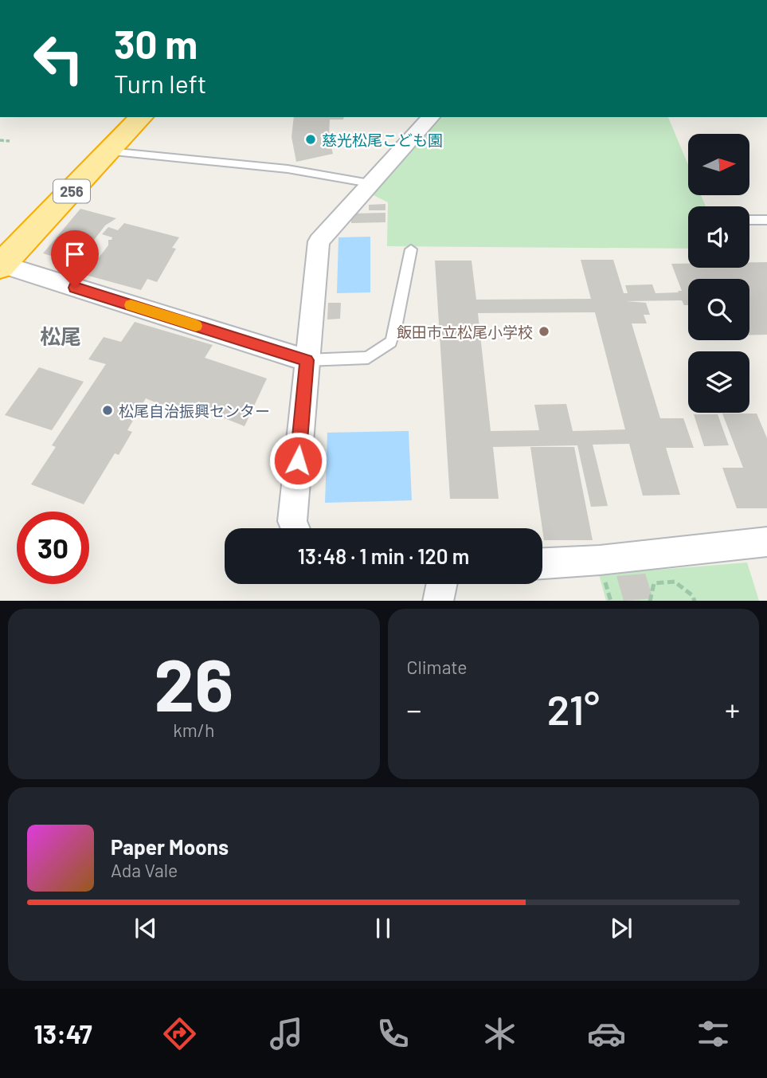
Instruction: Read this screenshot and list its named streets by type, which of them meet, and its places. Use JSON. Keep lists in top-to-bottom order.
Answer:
{
  "streets": {
    "highway": ["256"]
  },
  "districts": ["松尾"],
  "places": ["慈光松尾こども園", "飯田市立松尾小学校", "松尾自治振興センター"],
  "north": "right",
  "page": {
    "turn": ["30 m", "Turn left"],
    "limit": "30",
    "trip": "13:48 · 1 min · 120 m",
    "tile": [
      ["26", "km/h"],
      "Climate"
    ],
    "heat": ["−", "21°", "+"],
    "song": ["Paper Moons", "Ada Vale"],
    "tabs": "13:47"
  }
}
